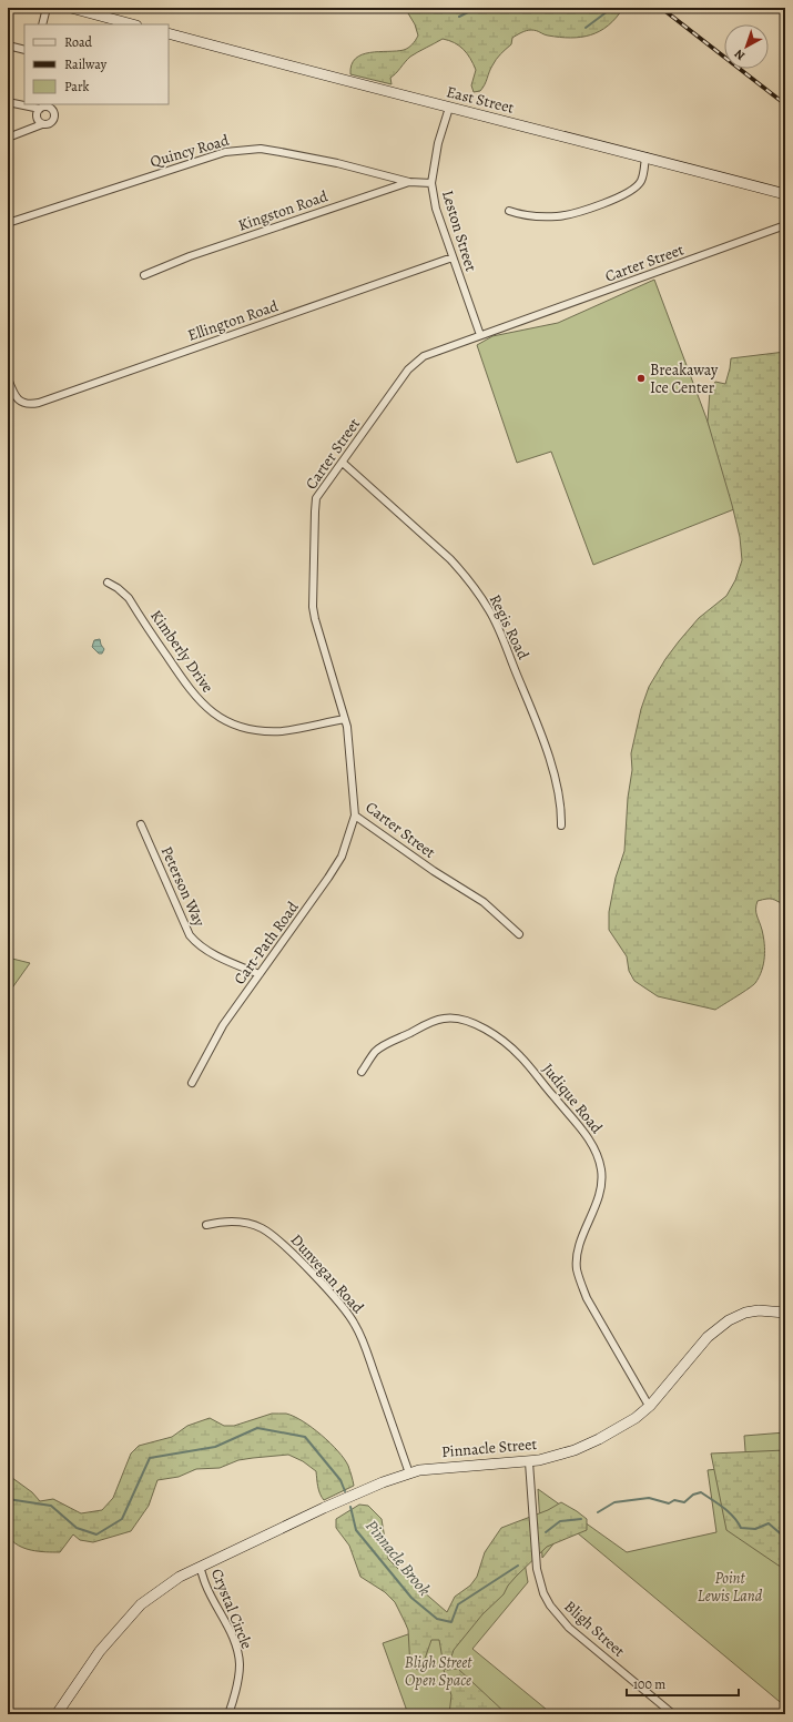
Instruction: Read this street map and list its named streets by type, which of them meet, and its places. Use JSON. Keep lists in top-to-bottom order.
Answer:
{
  "streets": {
    "street": [
      "East Street",
      "Quincy Road",
      "Kingston Road",
      "Leston Street",
      "Carter Street",
      "Ellington Road",
      "Regis Road",
      "Kimberly Drive",
      "Peterson Way",
      "Cart-Path Road",
      "Judique Road",
      "Dunvegan Road",
      "Pinnacle Street",
      "Crystal Circle",
      "Bligh Street"
    ]
  },
  "crossings": [
    ["East Street", "Leston Street"],
    ["Quincy Road", "Kingston Road"],
    ["Kingston Road", "Leston Street"],
    ["Leston Street", "Carter Street"],
    ["Leston Street", "Ellington Road"],
    ["Carter Street", "Regis Road"],
    ["Carter Street", "Kimberly Drive"],
    ["Carter Street", "Cart-Path Road"],
    ["Peterson Way", "Cart-Path Road"],
    ["Judique Road", "Pinnacle Street"],
    ["Dunvegan Road", "Pinnacle Street"],
    ["Pinnacle Street", "Crystal Circle"],
    ["Pinnacle Street", "Bligh Street"]
  ],
  "water": ["Pinnacle Brook"],
  "parks": ["Point Lewis Land", "Bligh Street Open Space"],
  "places": ["Breakaway Ice Center"],
  "legend": ["Road", "Railway", "Park"],
  "scale_bar": "100 m",
  "north": "bottom left"
}
